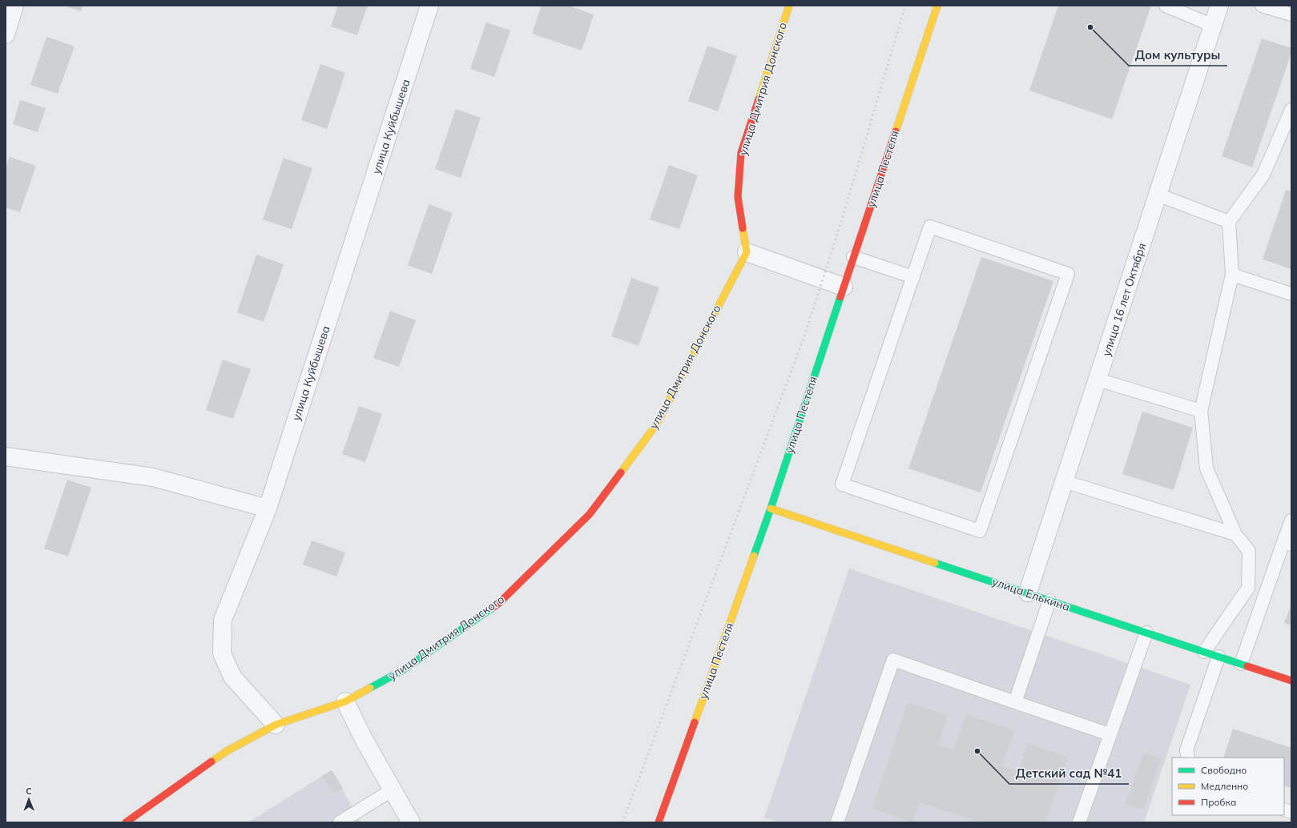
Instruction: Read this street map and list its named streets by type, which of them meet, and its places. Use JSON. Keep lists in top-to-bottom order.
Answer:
{
  "streets": {
    "street": [
      "улица Дмитрия Донского",
      "улица Куйбышева",
      "улица Пестеля",
      "улица 16 лет Октября",
      "улица Елькина"
    ]
  },
  "crossings": [
    ["улица Дмитрия Донского", "улица Куйбышева"],
    ["улица Пестеля", "улица Елькина"],
    ["улица 16 лет Октября", "улица Елькина"]
  ],
  "places": ["Дом культуры", "Детский сад №41"],
  "legend": ["Свободно", "Медленно", "Пробка"],
  "north": "top"
}
